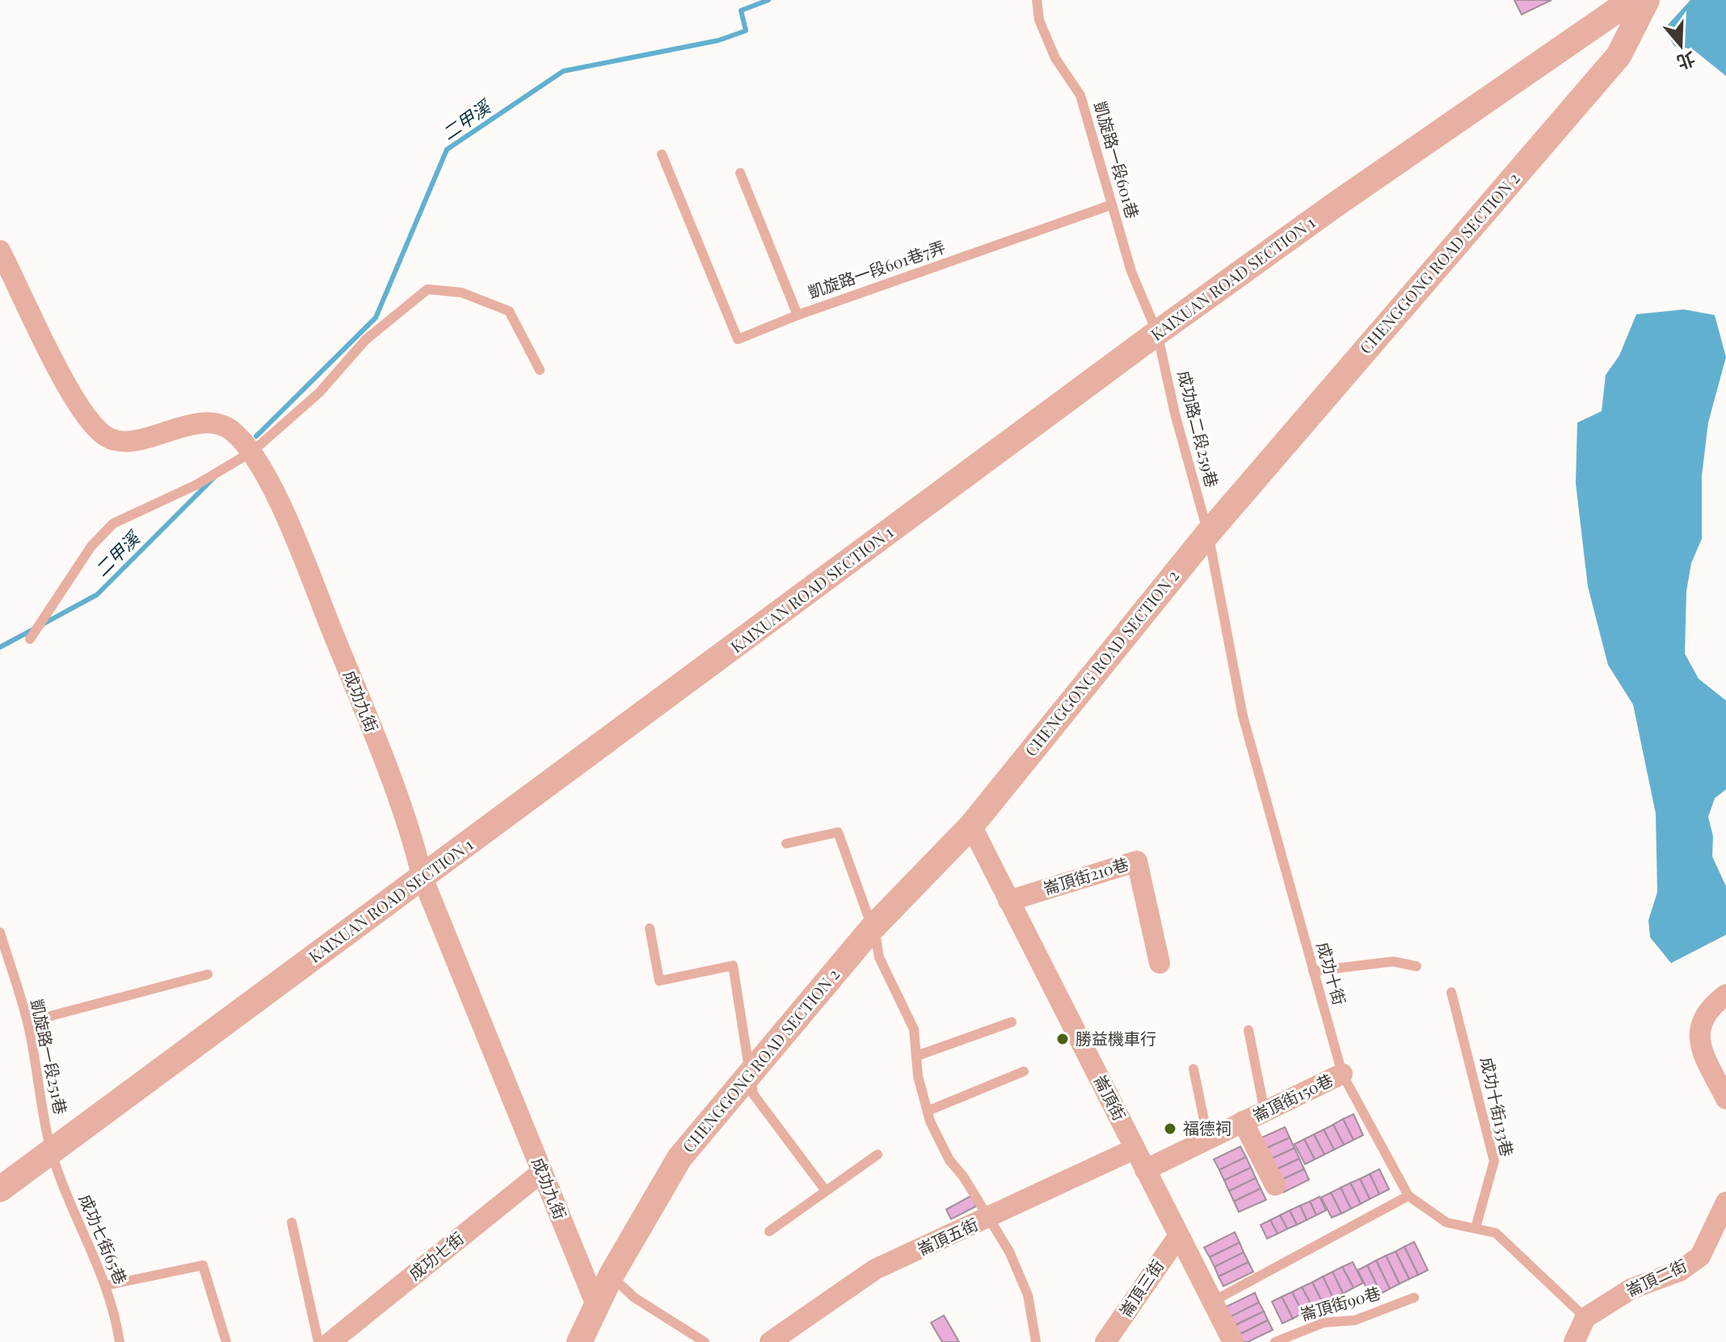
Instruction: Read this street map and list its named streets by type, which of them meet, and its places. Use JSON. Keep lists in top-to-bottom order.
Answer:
{
  "streets": {
    "street": [
      "CHENGGONG ROAD SECTION 2",
      "KAIXUAN ROAD SECTION 1",
      "成功九街",
      "崙頂街210巷",
      "崙頂街",
      "崙頂街150巷",
      "崙頂五街",
      "成功七街",
      "崙頂二街",
      "崙頂三街"
    ],
    "lane": [
      "凱旋路一段601巷",
      "凱旋路一段601巷7弄",
      "成功路二段259巷",
      "成功十街",
      "凱旋路一段251巷",
      "成功十街133巷",
      "成功七街65巷",
      "崙頂街90巷"
    ]
  },
  "crossings": [
    ["凱旋路一段601巷", "凱旋路一段601巷7弄"],
    ["凱旋路一段601巷", "KAIXUAN ROAD SECTION 1"],
    ["凱旋路一段601巷", "成功路二段259巷"],
    ["CHENGGONG ROAD SECTION 2", "成功路二段259巷"],
    ["CHENGGONG ROAD SECTION 2", "成功九街"],
    ["CHENGGONG ROAD SECTION 2", "成功十街"],
    ["CHENGGONG ROAD SECTION 2", "崙頂街"],
    ["KAIXUAN ROAD SECTION 1", "成功路二段259巷"],
    ["KAIXUAN ROAD SECTION 1", "成功九街"],
    ["KAIXUAN ROAD SECTION 1", "凱旋路一段251巷"],
    ["KAIXUAN ROAD SECTION 1", "成功七街65巷"],
    ["成功路二段259巷", "成功十街"],
    ["成功九街", "成功七街"],
    ["崙頂街210巷", "崙頂街"],
    ["成功十街", "崙頂街150巷"],
    ["成功十街", "成功十街133巷"],
    ["成功十街", "崙頂二街"],
    ["凱旋路一段251巷", "成功七街65巷"],
    ["崙頂街", "崙頂街150巷"],
    ["崙頂街", "崙頂五街"],
    ["崙頂街", "崙頂三街"]
  ],
  "water": ["二甲溪"],
  "places": ["勝益機車行", "福德祠"],
  "north": "bottom"
}
